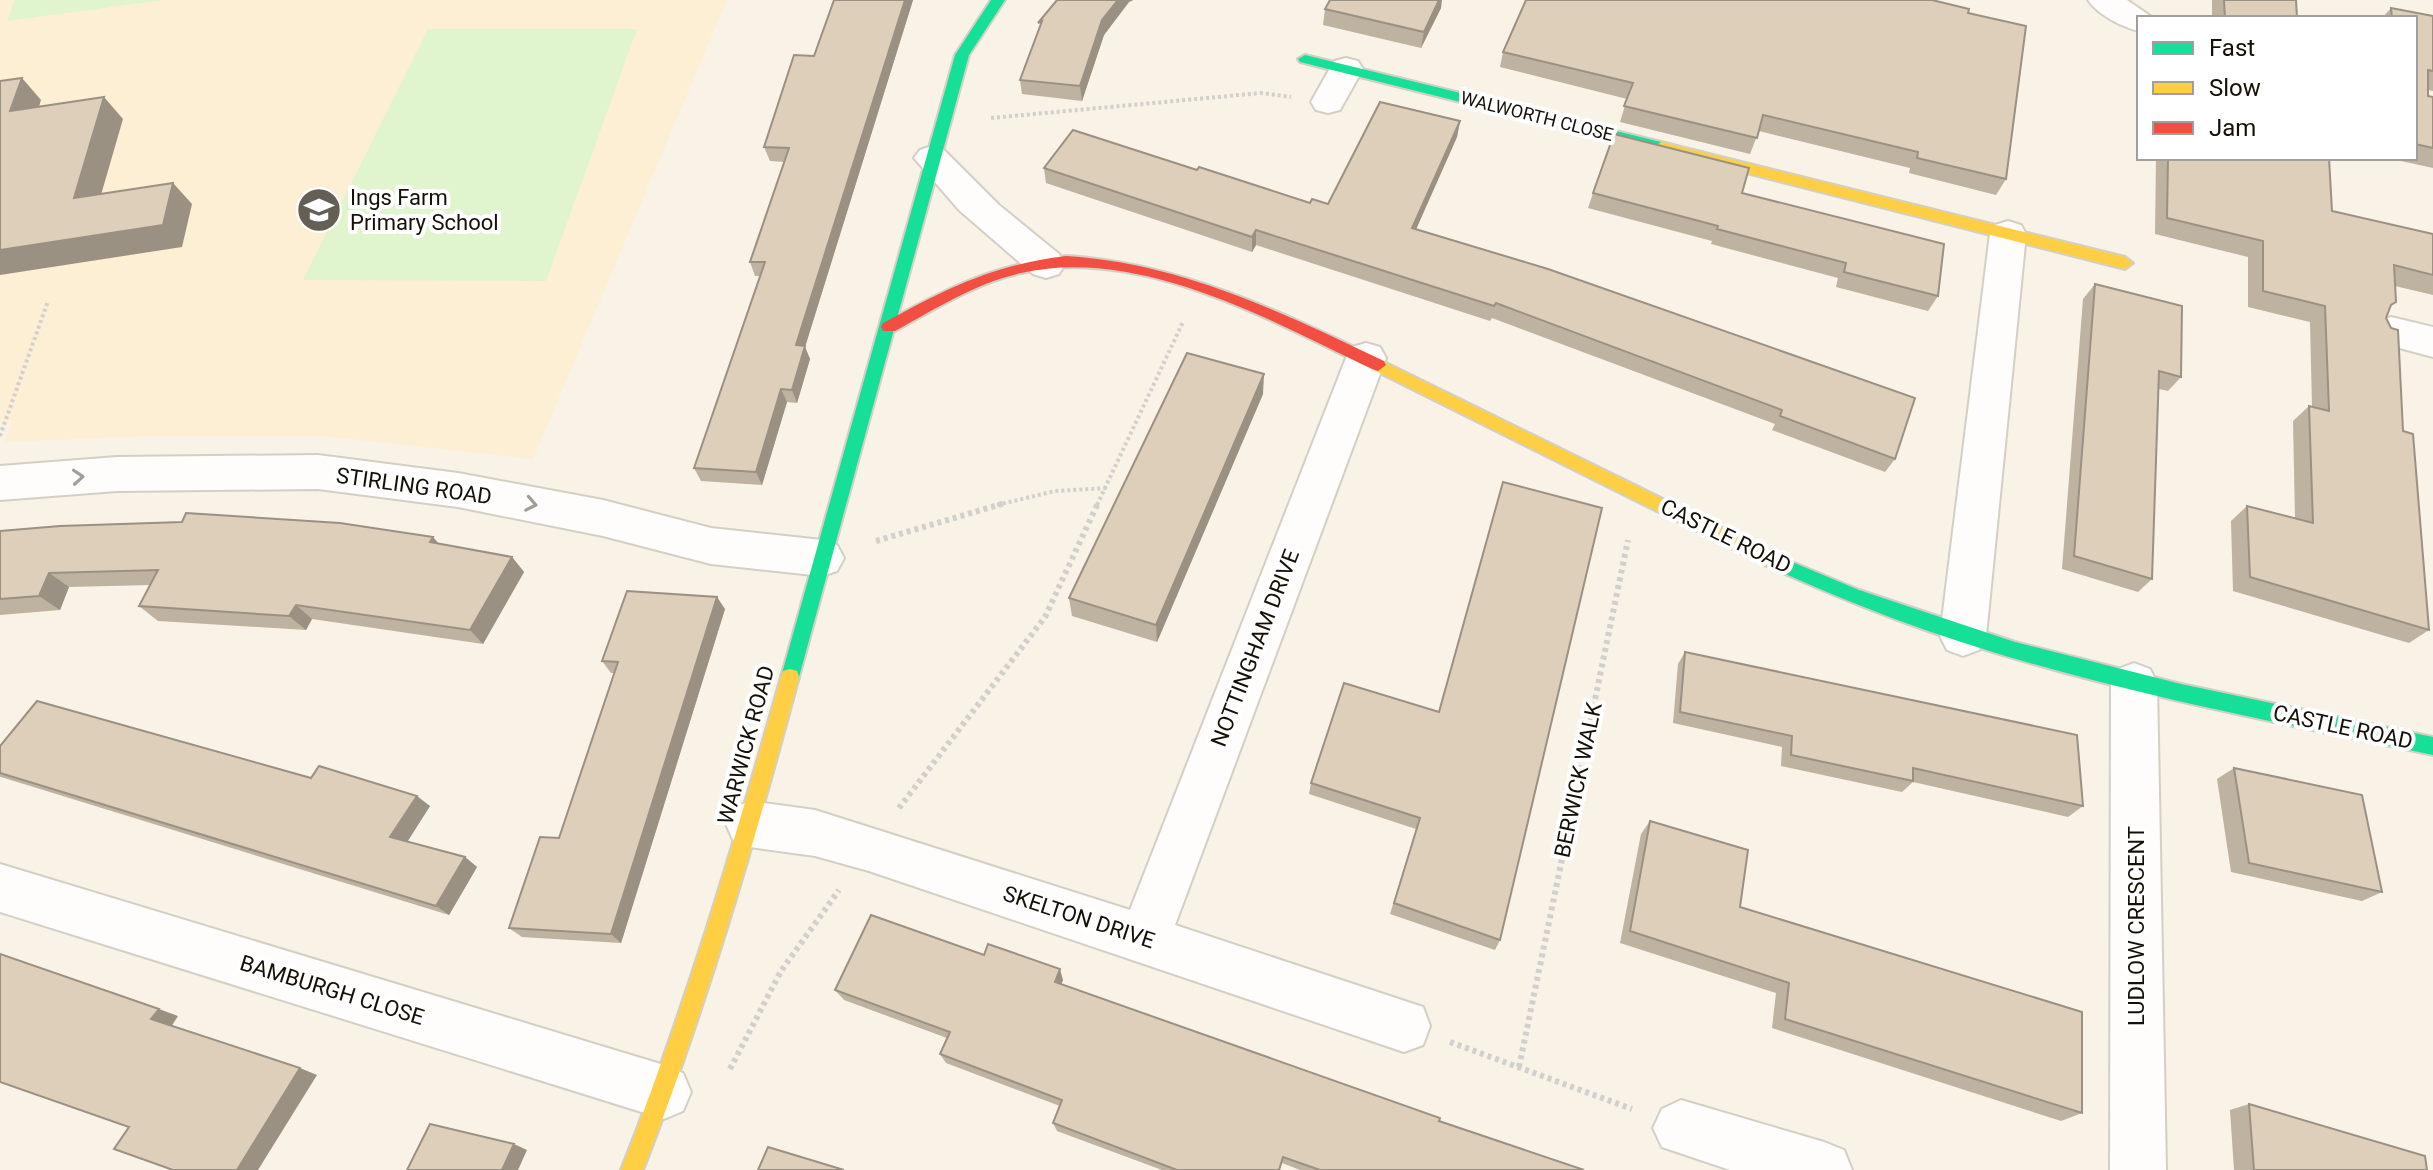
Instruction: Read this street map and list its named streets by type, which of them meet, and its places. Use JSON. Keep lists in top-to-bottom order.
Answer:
{
  "streets": {
    "street": [
      "WALWORTH CLOSE",
      "STIRLING ROAD",
      "CASTLE ROAD",
      "NOTTINGHAM DRIVE",
      "WARWICK ROAD",
      "SKELTON DRIVE",
      "LUDLOW CRESCENT",
      "BAMBURGH CLOSE"
    ],
    "path": ["BERWICK WALK"]
  },
  "crossings": [
    ["STIRLING ROAD", "WARWICK ROAD"],
    ["CASTLE ROAD", "NOTTINGHAM DRIVE"],
    ["CASTLE ROAD", "WARWICK ROAD"],
    ["CASTLE ROAD", "BERWICK WALK"],
    ["CASTLE ROAD", "LUDLOW CRESCENT"],
    ["NOTTINGHAM DRIVE", "SKELTON DRIVE"],
    ["WARWICK ROAD", "SKELTON DRIVE"],
    ["WARWICK ROAD", "BAMBURGH CLOSE"]
  ],
  "one_way": ["STIRLING ROAD"],
  "places": {
    "school or university": ["Ings Farm Primary School"]
  },
  "legend": ["Fast", "Slow", "Jam"]
}
